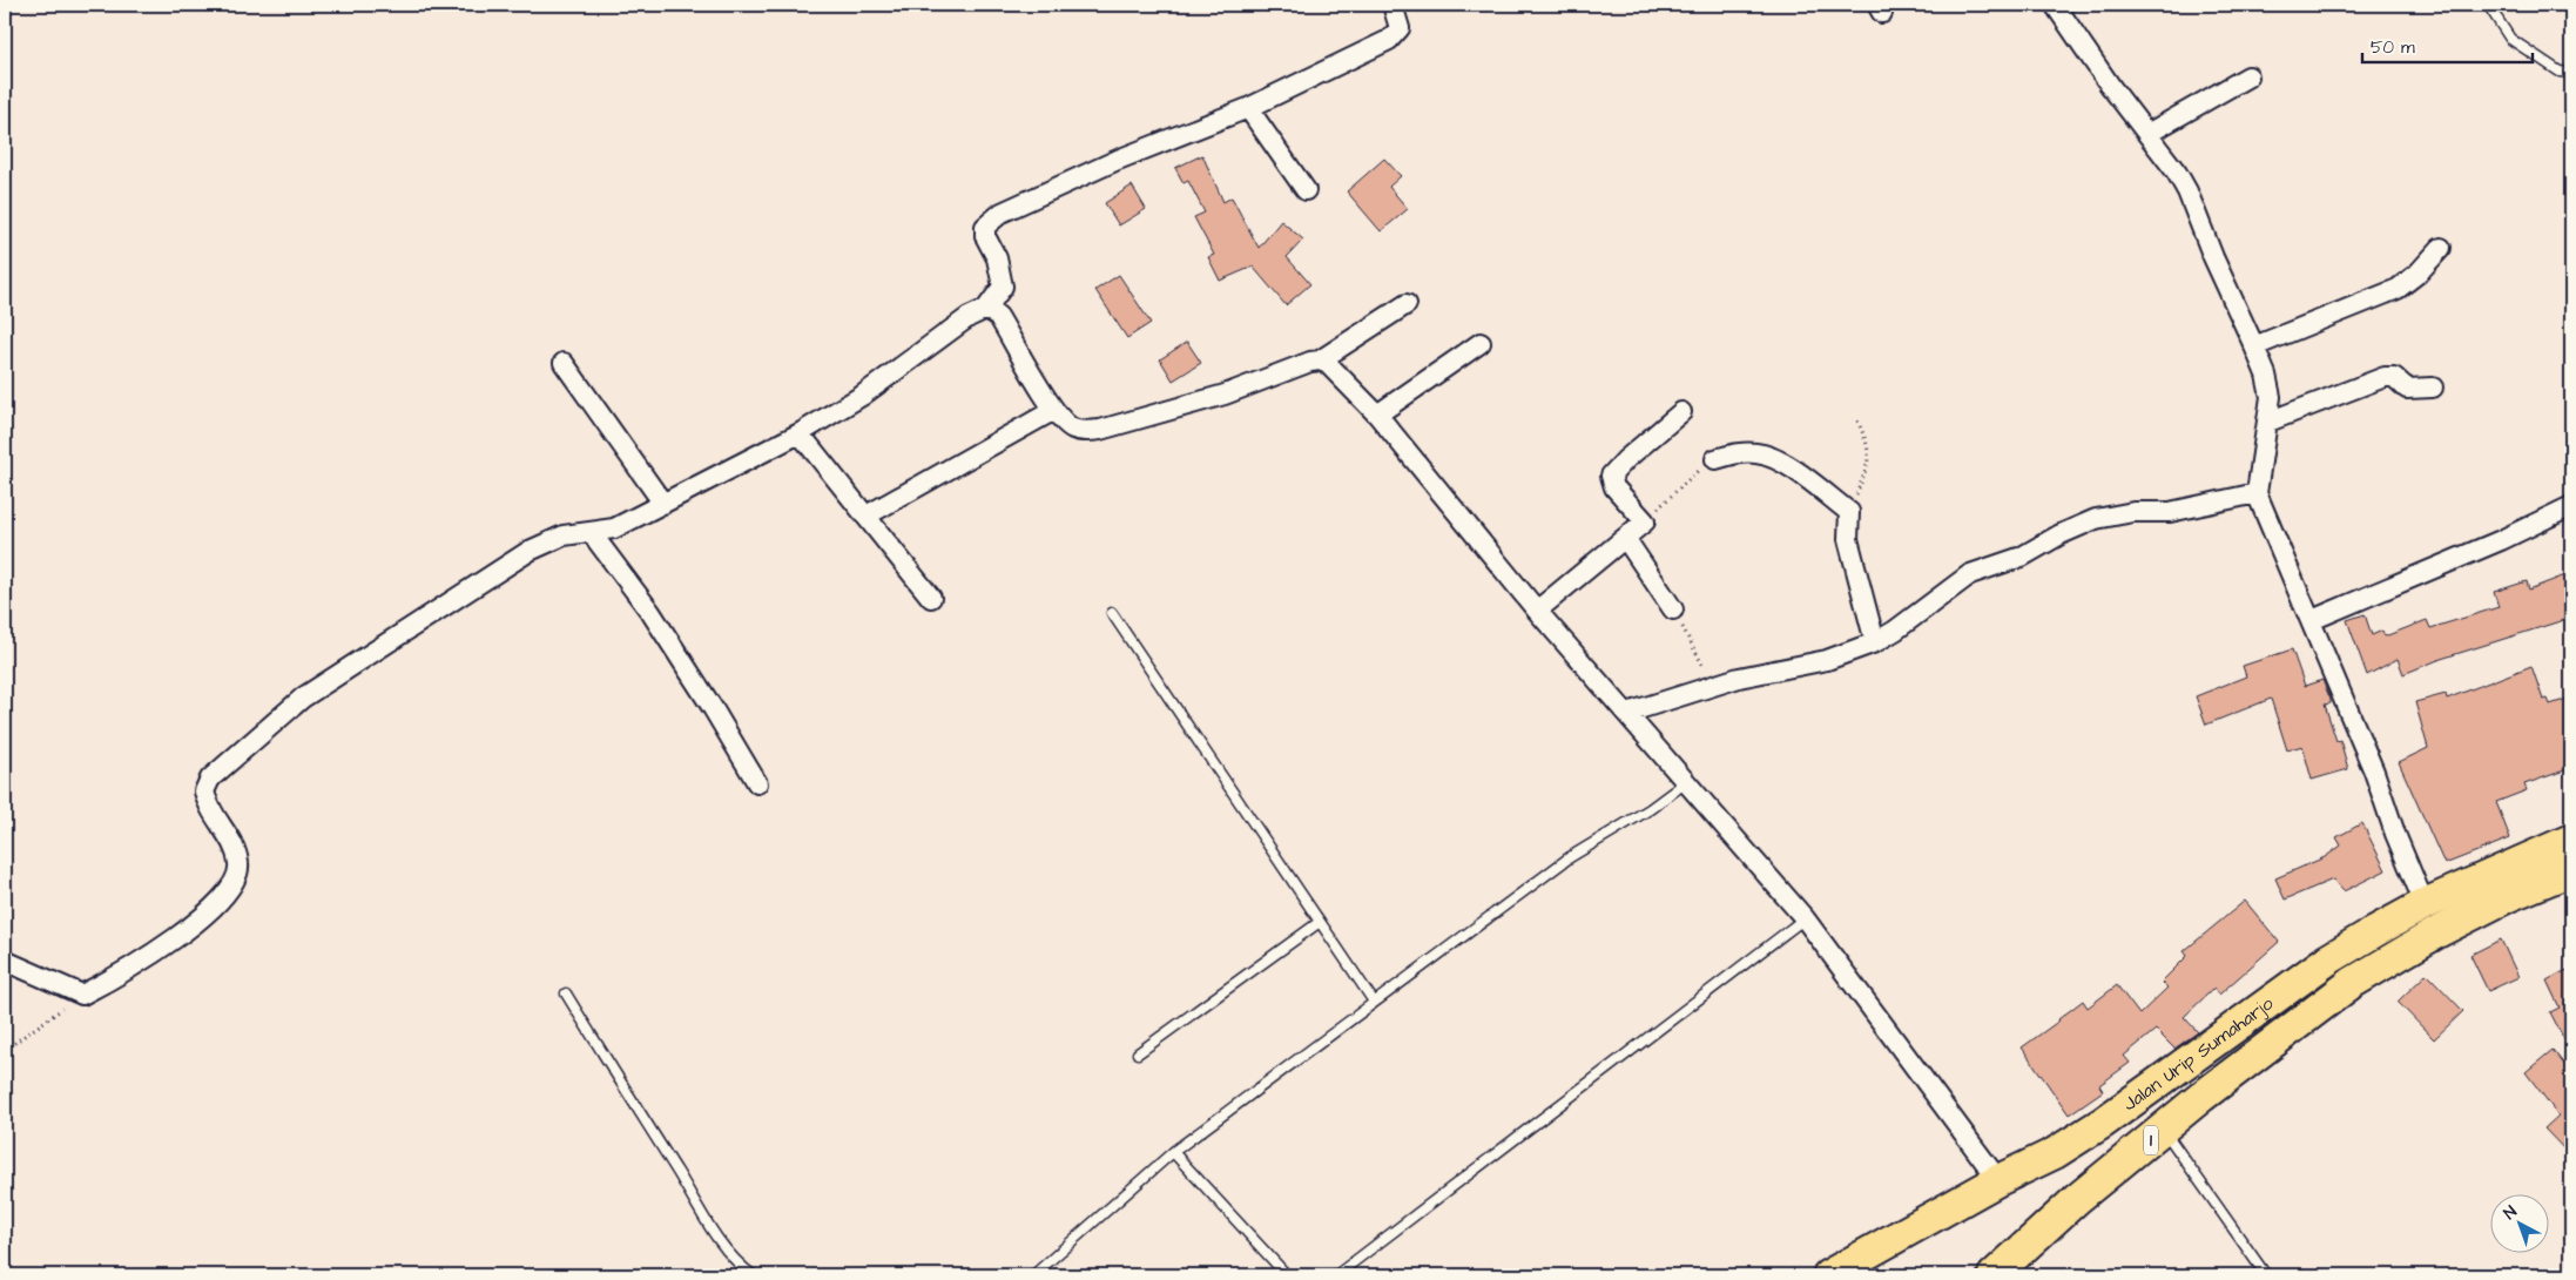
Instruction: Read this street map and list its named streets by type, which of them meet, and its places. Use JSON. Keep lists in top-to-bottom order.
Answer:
{
  "streets": {
    "highway": ["Jalan Urip Sumaharjo", "1"]
  },
  "scale_bar": "50 m",
  "north": "top left"
}
